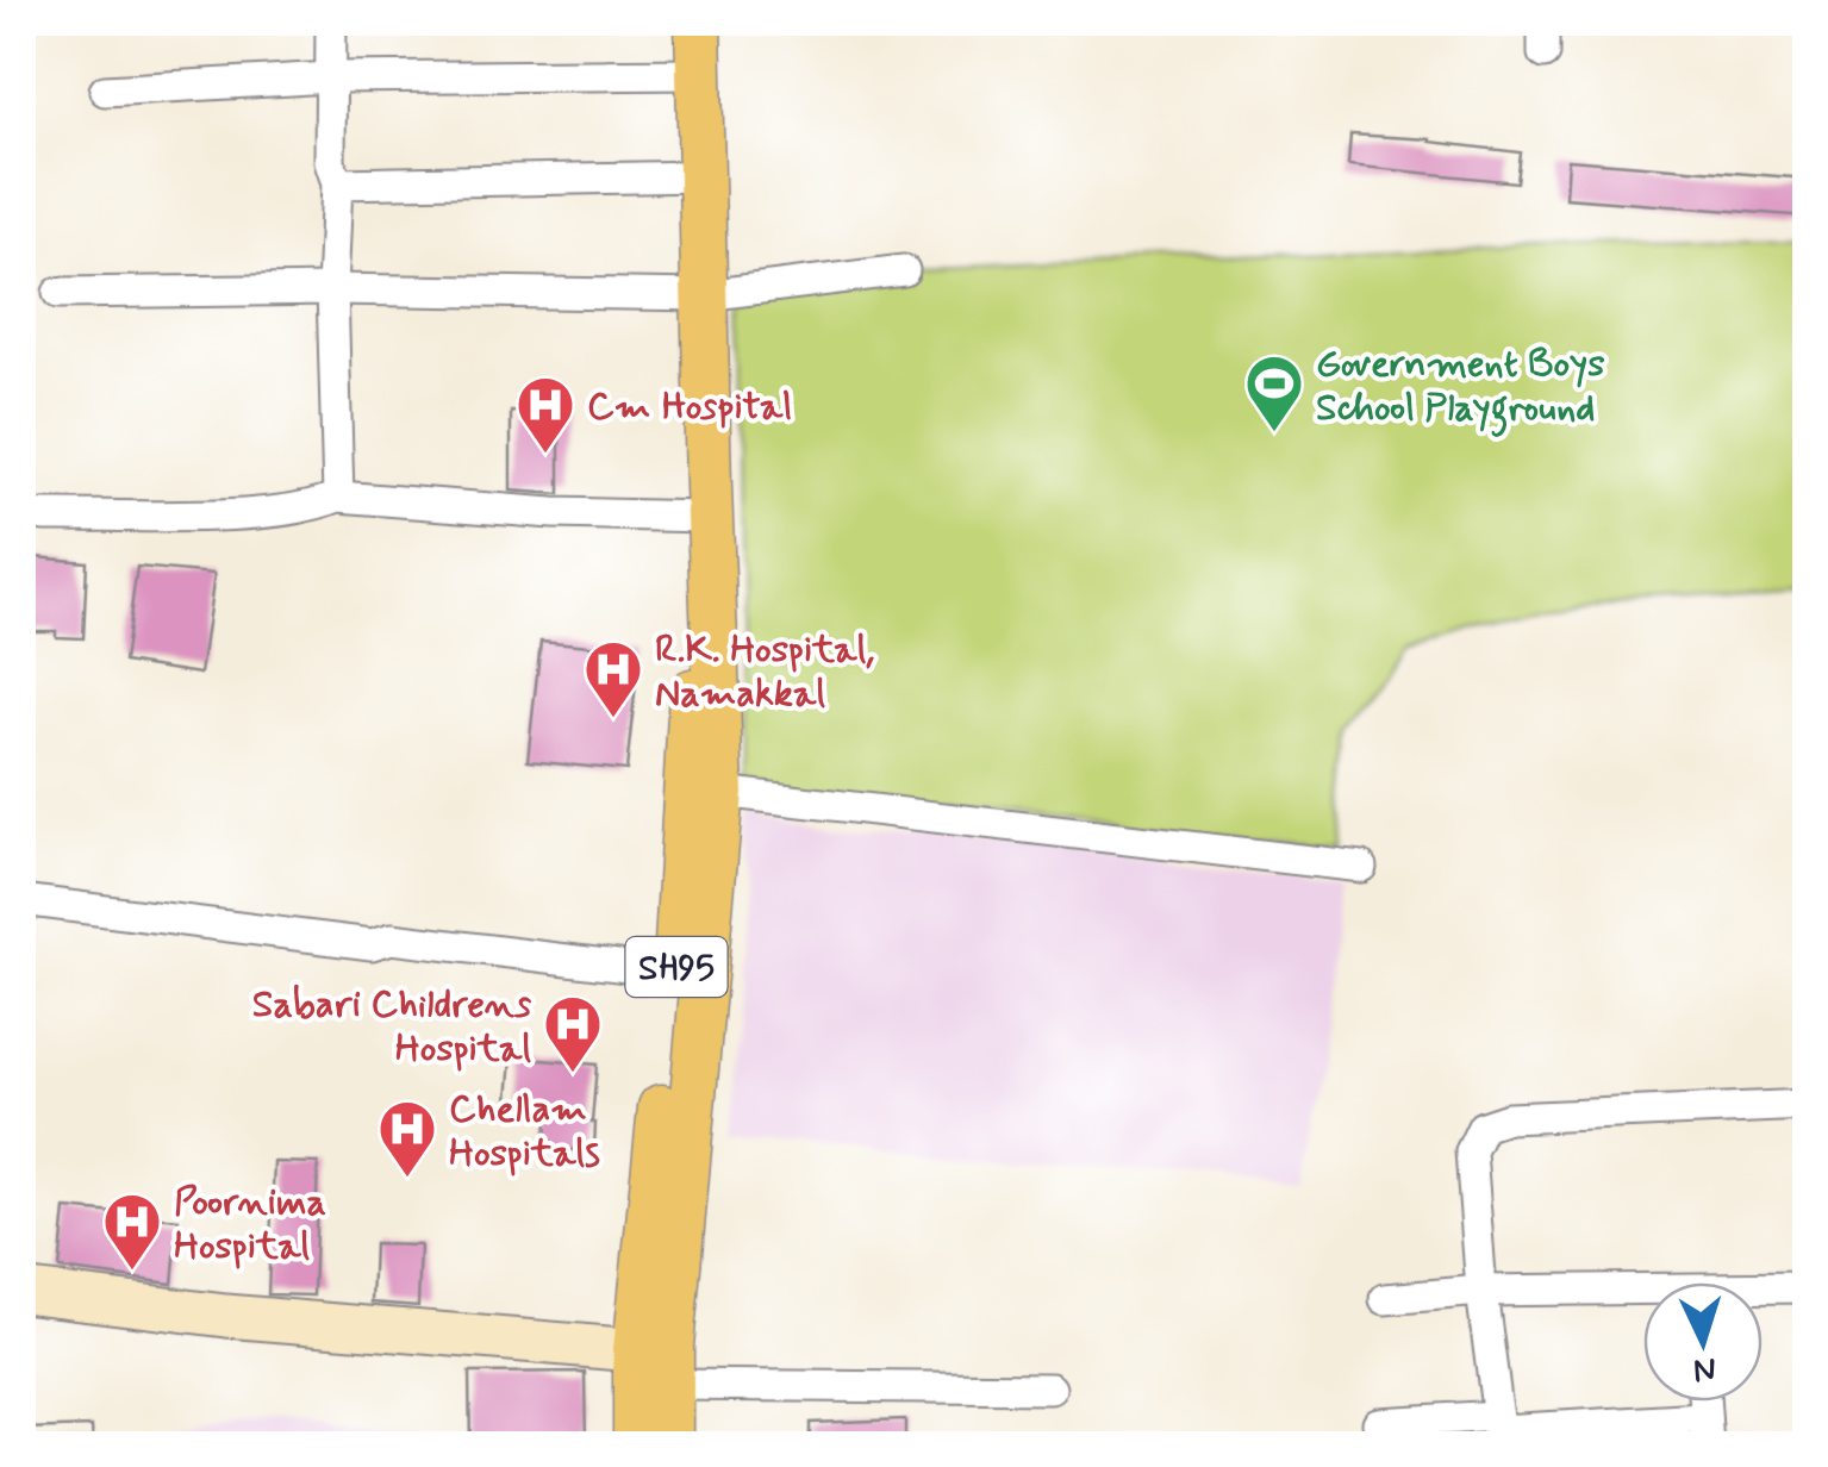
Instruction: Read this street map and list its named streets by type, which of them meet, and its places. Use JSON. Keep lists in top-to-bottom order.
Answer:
{
  "streets": {
    "main road": ["SH95"]
  },
  "places": {
    "sports": ["Government Boys School Playground"],
    "hospital": [
      "Cm Hospital",
      "R.K. Hospital, Namakkal",
      "Sabari Childrens Hospital",
      "Chellam Hospitals",
      "Poornima Hospital"
    ]
  },
  "north": "bottom"
}
